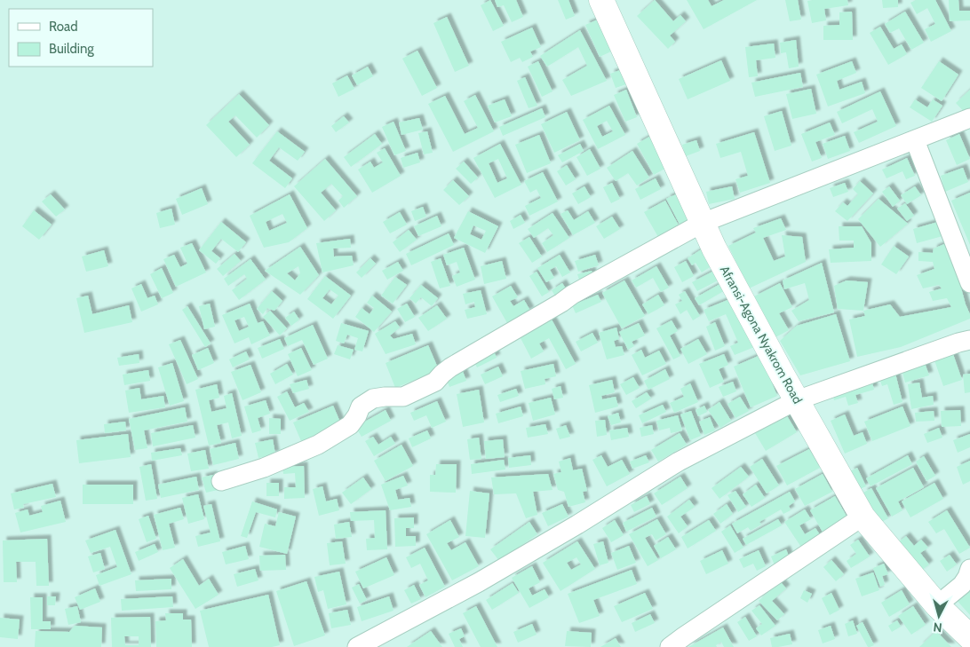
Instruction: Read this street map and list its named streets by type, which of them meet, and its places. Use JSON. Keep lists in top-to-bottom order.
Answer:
{
  "streets": {
    "street": ["Afransi-Agona Nyakrom Road"]
  },
  "legend": ["Road", "Building"],
  "north": "bottom"
}
